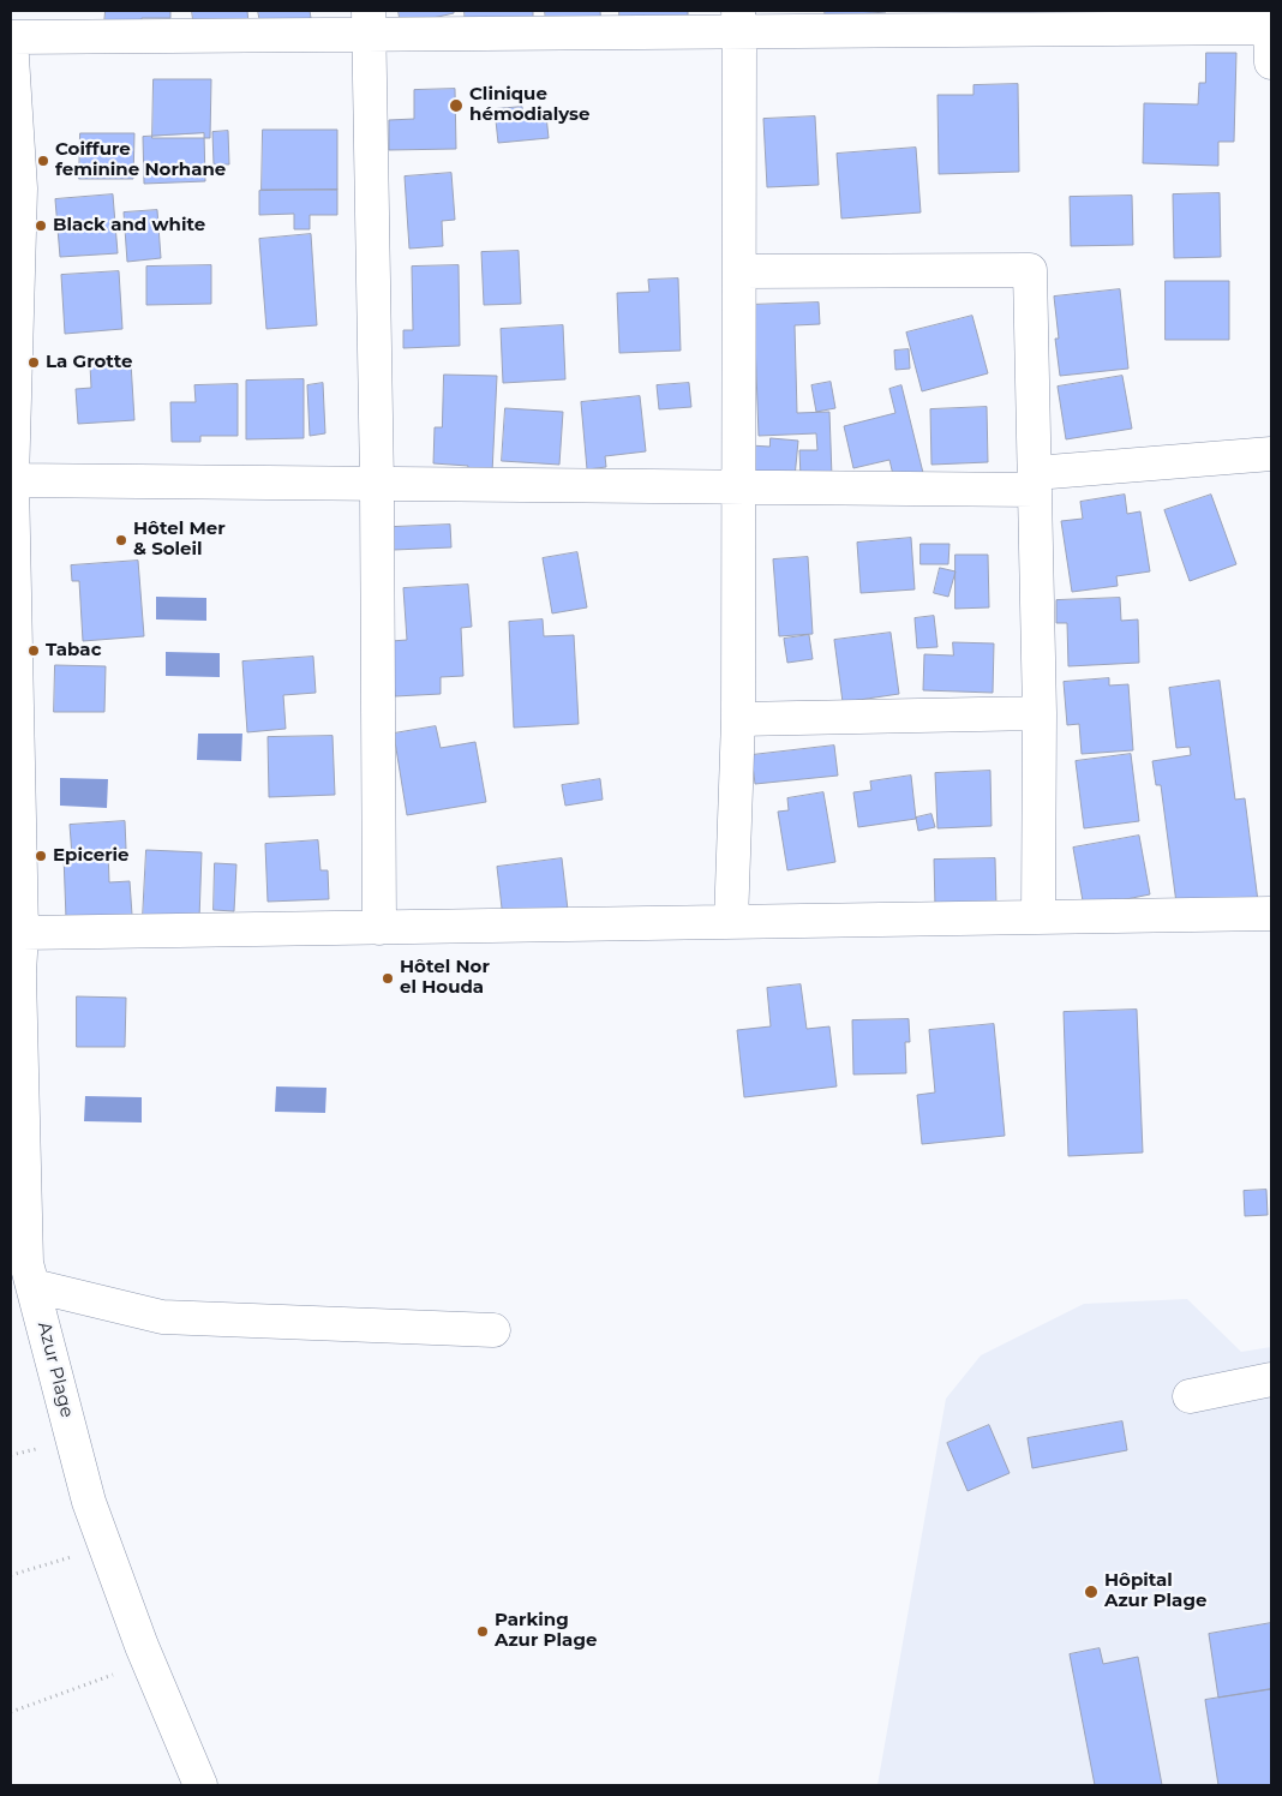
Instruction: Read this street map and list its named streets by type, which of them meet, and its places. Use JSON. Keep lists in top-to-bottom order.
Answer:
{
  "streets": {
    "street": ["Azur Plage"]
  },
  "places": [
    "Clinique hémodialyse",
    "Coiffure feminine Norhane",
    "Black and white",
    "La Grotte",
    "Hôtel Mer & Soleil",
    "Tabac",
    "Epicerie",
    "Hôtel Nor el Houda",
    "Hôpital Azur Plage",
    "Parking Azur Plage"
  ]
}
